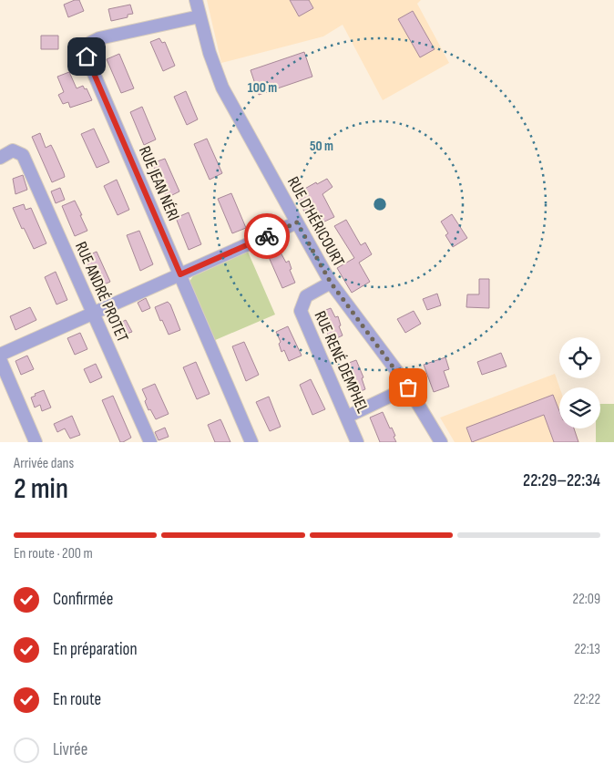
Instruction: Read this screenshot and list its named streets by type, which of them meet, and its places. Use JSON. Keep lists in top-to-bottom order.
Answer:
{
  "streets": {
    "street": [
      "RUE JEAN NÉRI",
      "RUE D'HÉRICOURT",
      "RUE ANDRÉ PROTET",
      "RUE RENÉ DEMPHEL"
    ]
  },
  "crossings": [
    ["RUE JEAN NÉRI", "RUE D'HÉRICOURT"],
    ["RUE D'HÉRICOURT", "RUE RENÉ DEMPHEL"]
  ],
  "page": {
    "heading": ["2 min", "Arrivée dans", "22:29–22:34"],
    "bar": "En route · 200 m",
    "list": [
      ["Confirmée", "22:09"],
      ["En préparation", "22:13"],
      ["En route", "22:22"],
      "Livrée"
    ]
  },
  "rings": ["100 m", "50 m"]
}
